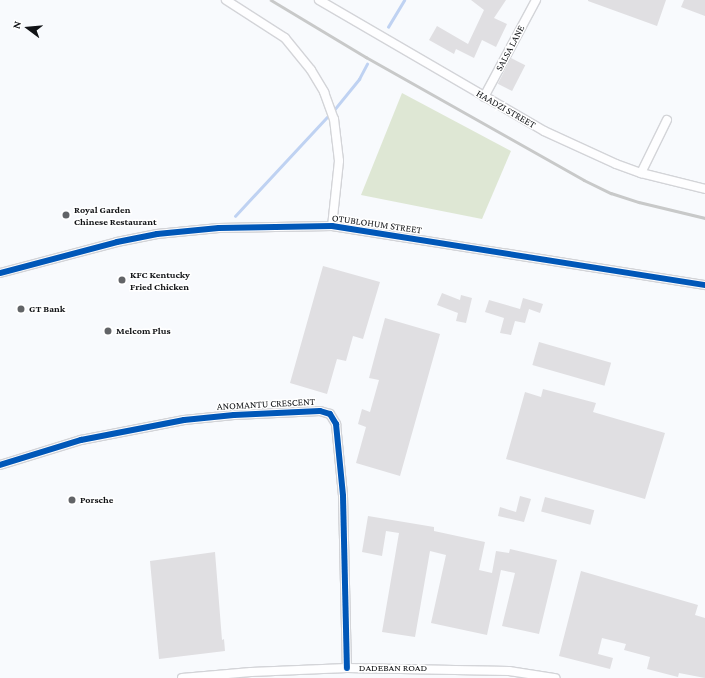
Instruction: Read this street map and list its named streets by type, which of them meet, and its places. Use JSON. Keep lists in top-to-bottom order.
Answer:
{
  "streets": {
    "street": [
      "SALSA LANE",
      "HAADZI STREET",
      "OTUBLOHUM STREET",
      "ANOMANTU CRESCENT",
      "DADEBAN ROAD"
    ]
  },
  "crossings": [
    ["SALSA LANE", "HAADZI STREET"],
    ["ANOMANTU CRESCENT", "DADEBAN ROAD"]
  ],
  "places": [
    "Royal Garden Chinese Restaurant",
    "KFC Kentucky Fried Chicken",
    "GT Bank",
    "Melcom Plus",
    "Porsche"
  ],
  "north": "left"
}
